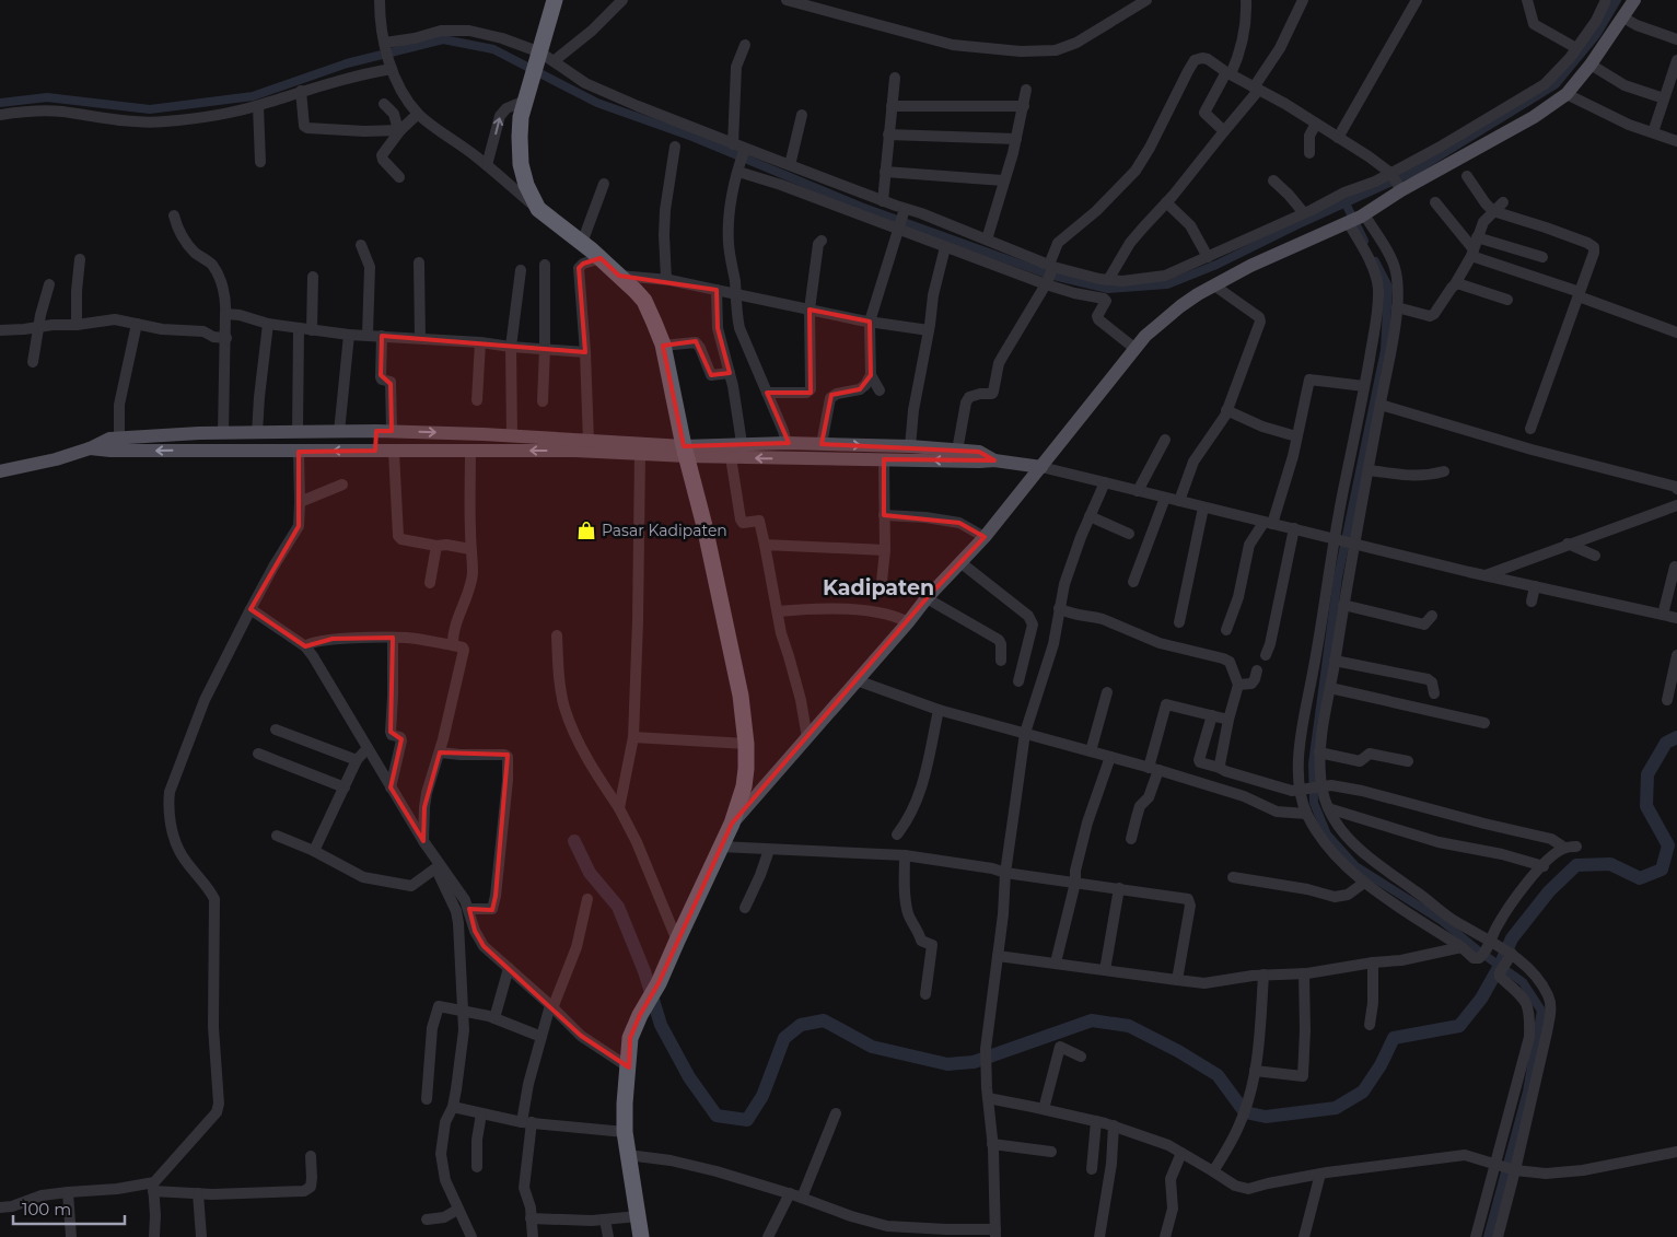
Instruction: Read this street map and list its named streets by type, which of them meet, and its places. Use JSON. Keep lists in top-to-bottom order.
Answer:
{
  "districts": ["Kadipaten"],
  "places": {
    "shop": ["Pasar Kadipaten"]
  },
  "scale_bar": "100 m"
}
